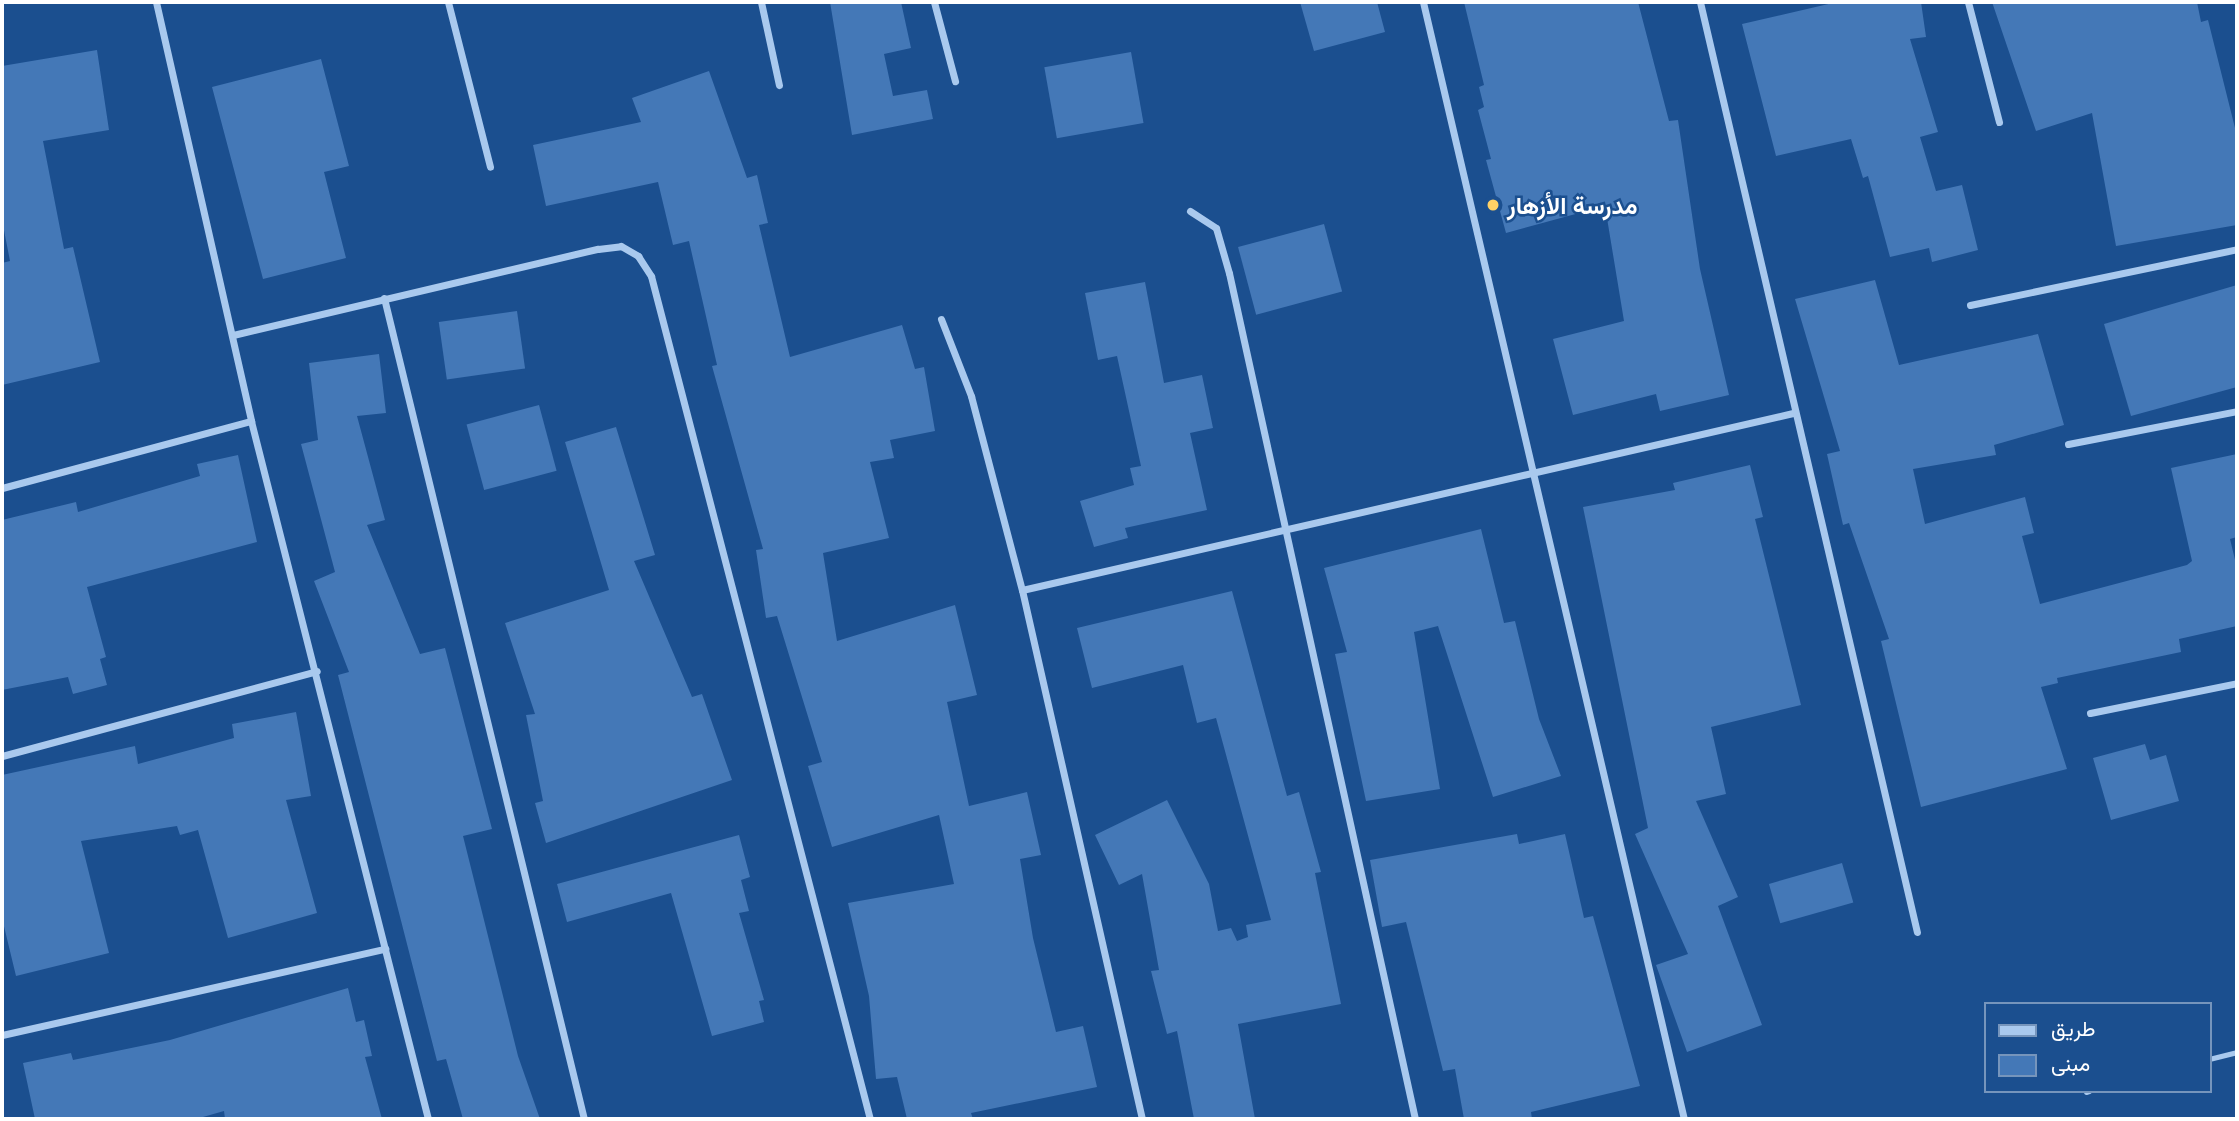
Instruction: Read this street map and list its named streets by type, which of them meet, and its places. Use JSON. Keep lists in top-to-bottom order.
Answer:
{
  "places": ["مدرسة الأزهار"],
  "legend": ["طريق", "مبنى"]
}
